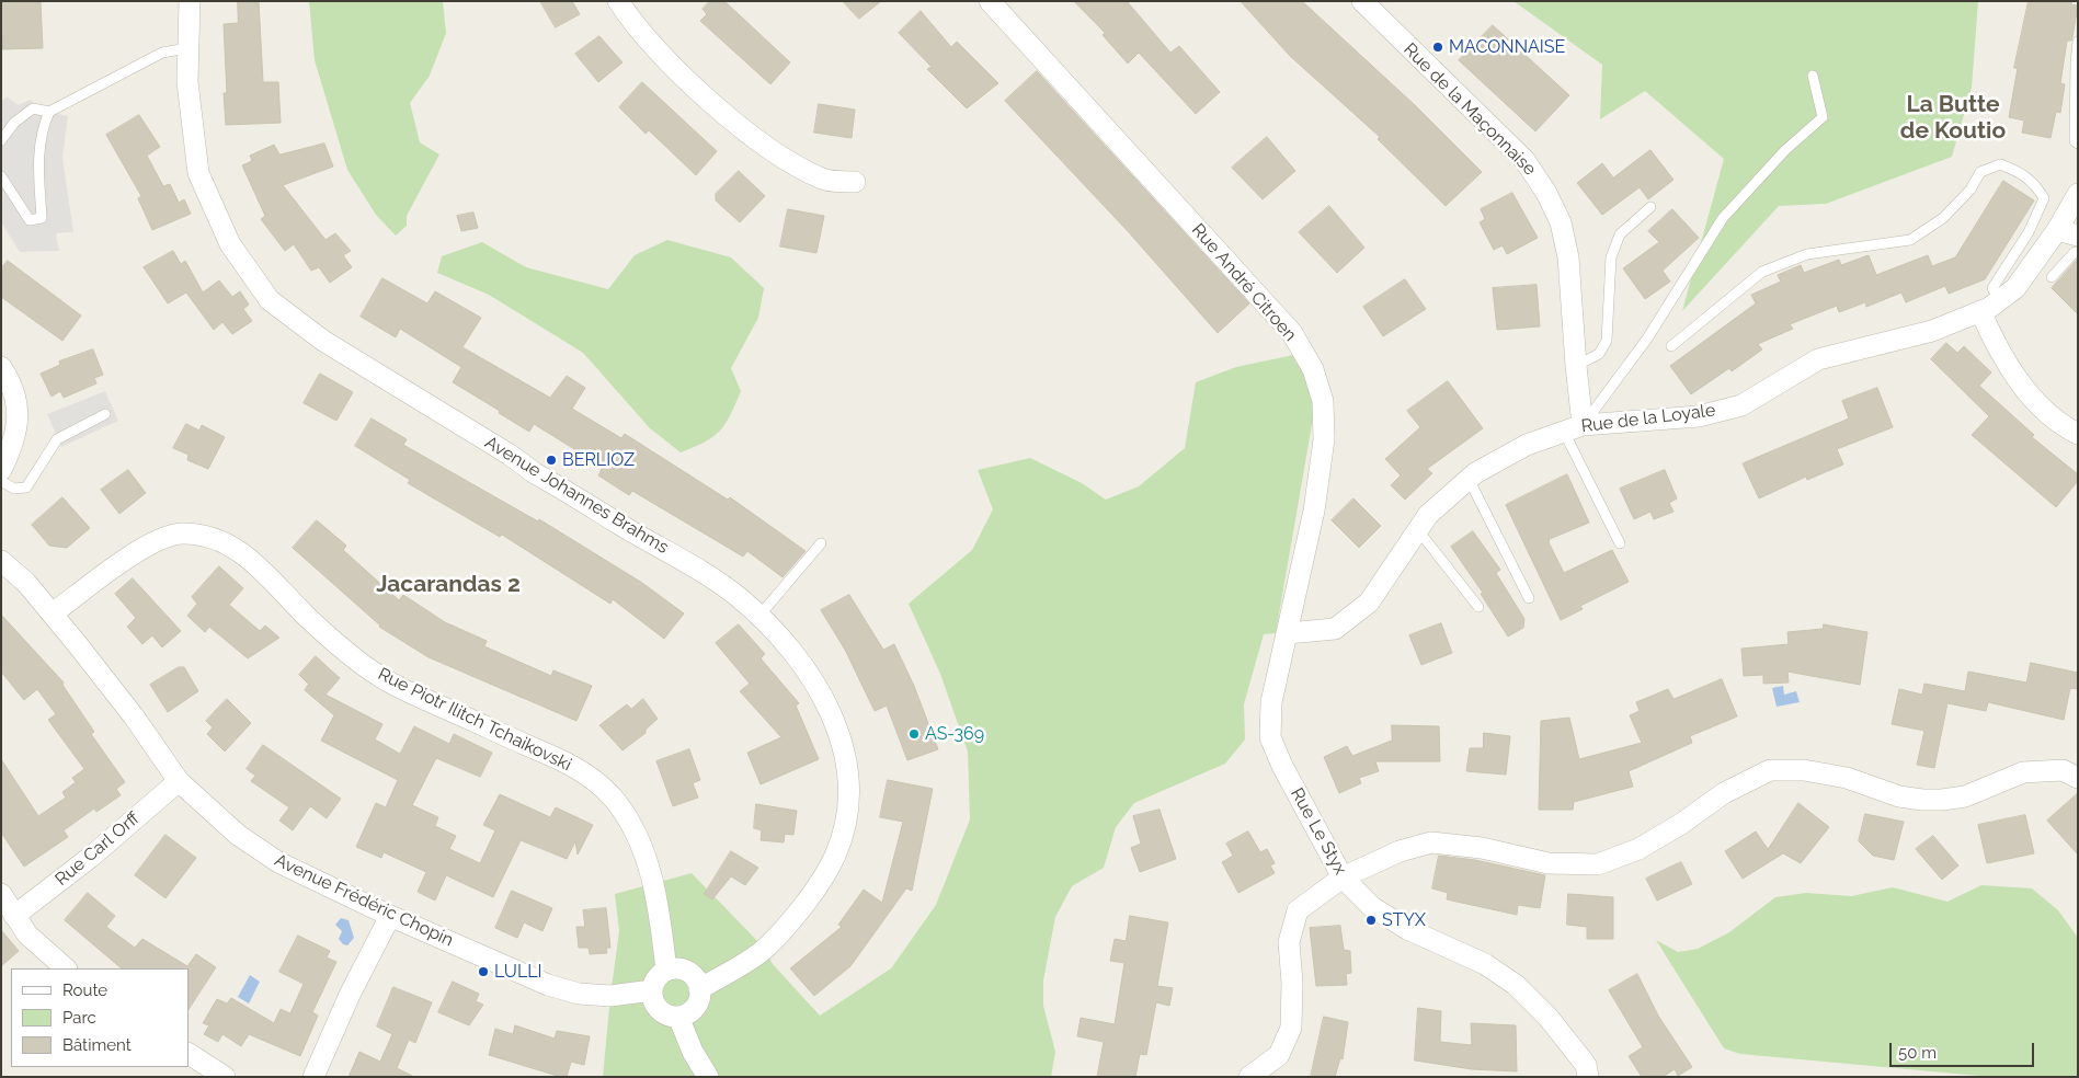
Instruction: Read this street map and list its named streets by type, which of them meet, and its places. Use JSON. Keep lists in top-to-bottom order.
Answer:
{
  "streets": {
    "street": [
      "Rue de la Maçonnaise",
      "Rue André Citroen",
      "Rue de la Loyale",
      "Avenue Johannes Brahms",
      "Rue Piotr Ilitch Tchaikovski",
      "Rue Le Styx",
      "Rue Carl Orff",
      "Avenue Frédéric Chopin"
    ]
  },
  "crossings": [
    ["Rue de la Maçonnaise", "Rue de la Loyale"],
    ["Rue André Citroen", "Rue de la Loyale"],
    ["Rue André Citroen", "Rue Le Styx"],
    ["Rue de la Loyale", "Rue Le Styx"],
    ["Avenue Johannes Brahms", "Rue Piotr Ilitch Tchaikovski"],
    ["Avenue Johannes Brahms", "Avenue Frédéric Chopin"],
    ["Rue Piotr Ilitch Tchaikovski", "Avenue Frédéric Chopin"],
    ["Rue Carl Orff", "Avenue Frédéric Chopin"]
  ],
  "districts": ["La Butte de Koutio", "Jacarandas 2"],
  "places": [
    "MACONNAISE",
    "BERLIOZ",
    "AS-369",
    "STYX",
    "LULLI"
  ],
  "legend": ["Route", "Parc", "Bâtiment"],
  "scale_bar": "50 m"
}
